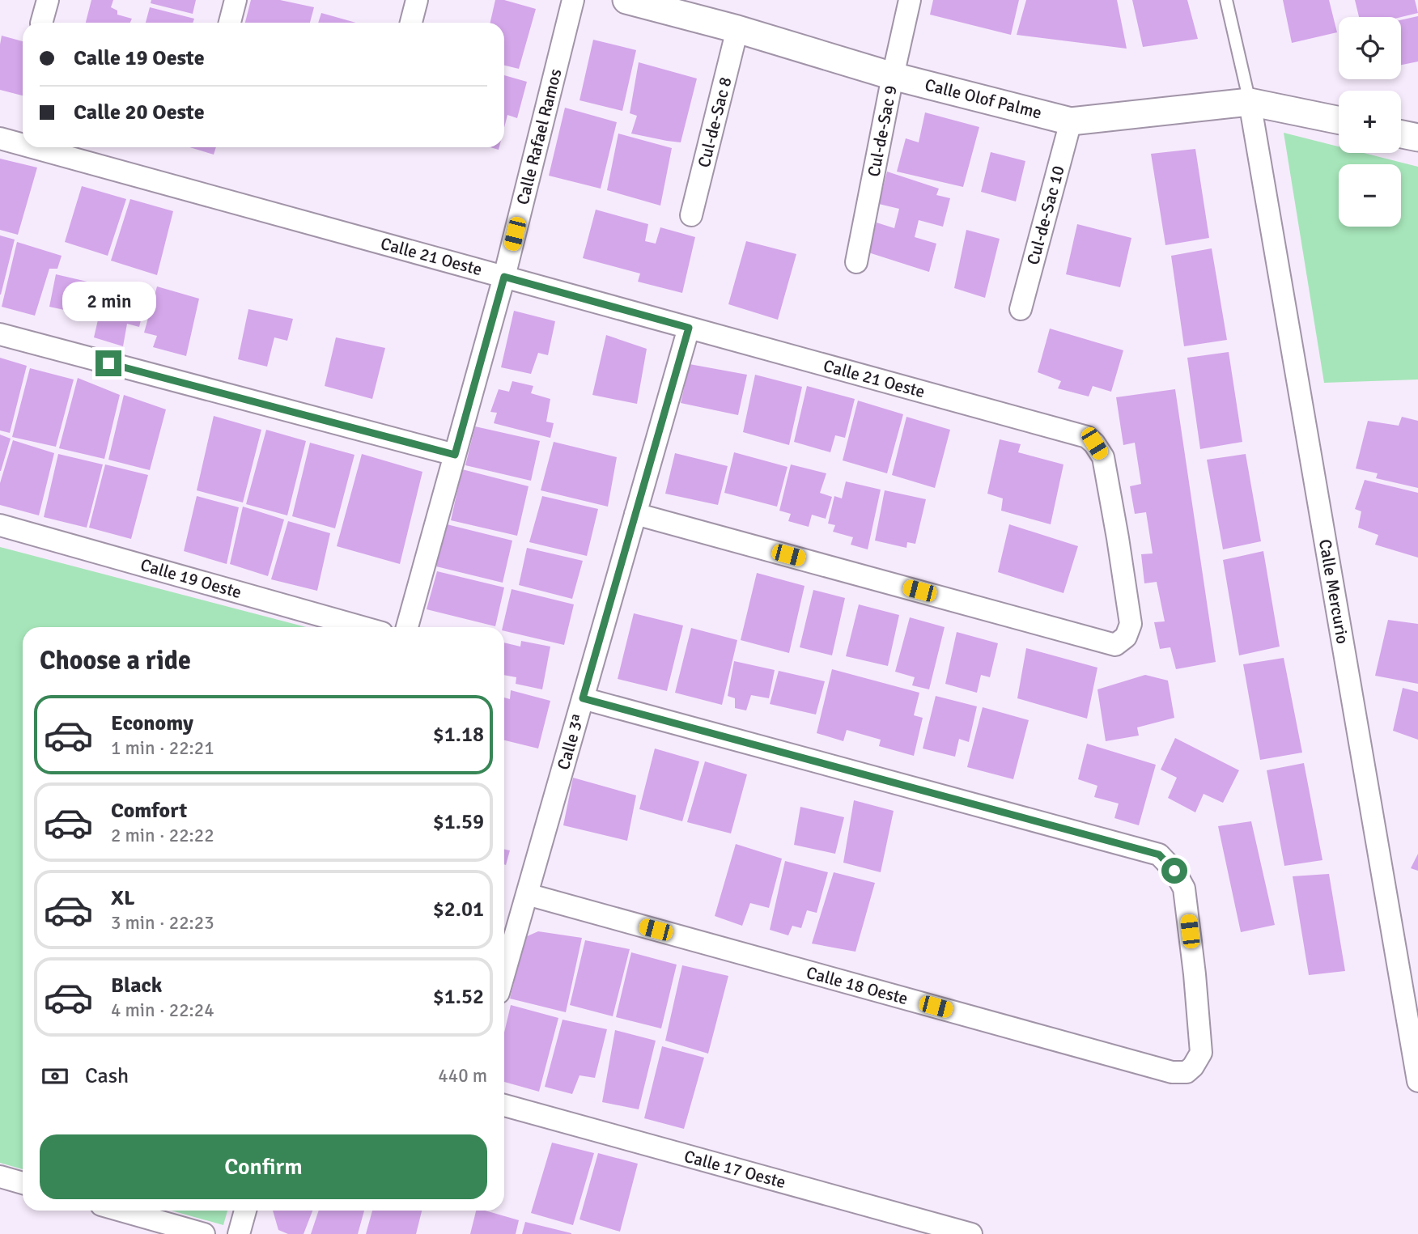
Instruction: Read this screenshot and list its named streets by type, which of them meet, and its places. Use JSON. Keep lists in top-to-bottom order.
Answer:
{
  "streets": {
    "street": [
      "Calle Olof Palme",
      "Cul-de-Sac 8",
      "Cul-de-Sac 9",
      "Calle Rafael Ramos",
      "Cul-de-Sac 10",
      "Calle 21 Oeste",
      "Calle 19 Oeste",
      "Calle Mercurio",
      "Calle 3ª",
      "Calle 18 Oeste",
      "Calle 17 Oeste"
    ]
  },
  "crossings": [
    ["Calle Olof Palme", "Cul-de-Sac 8"],
    ["Calle Olof Palme", "Cul-de-Sac 9"],
    ["Calle Olof Palme", "Cul-de-Sac 10"],
    ["Calle Olof Palme", "Calle Mercurio"],
    ["Calle Rafael Ramos", "Calle 21 Oeste"],
    ["Calle 21 Oeste", "Calle 3ª"],
    ["Calle 3ª", "Calle 18 Oeste"]
  ],
  "page": {
    "map_buttons": ["+", "−"],
    "banner": ["Calle 19 Oeste", "Calle 20 Oeste"],
    "bubble": "2 min",
    "heading": "Choose a ride",
    "list": [
      {
        "name": "Economy",
        "note": "1 min · 22:21",
        "value": "$1.18"
      },
      {
        "name": "Comfort",
        "note": "2 min · 22:22",
        "value": "$1.59"
      },
      {
        "name": "XL",
        "note": "3 min · 22:23",
        "value": "$2.01"
      },
      {
        "name": "Black",
        "note": "4 min · 22:24",
        "value": "$1.52"
      }
    ],
    "pay": ["Cash", "440 m"],
    "buttons": "Confirm"
  }
}
